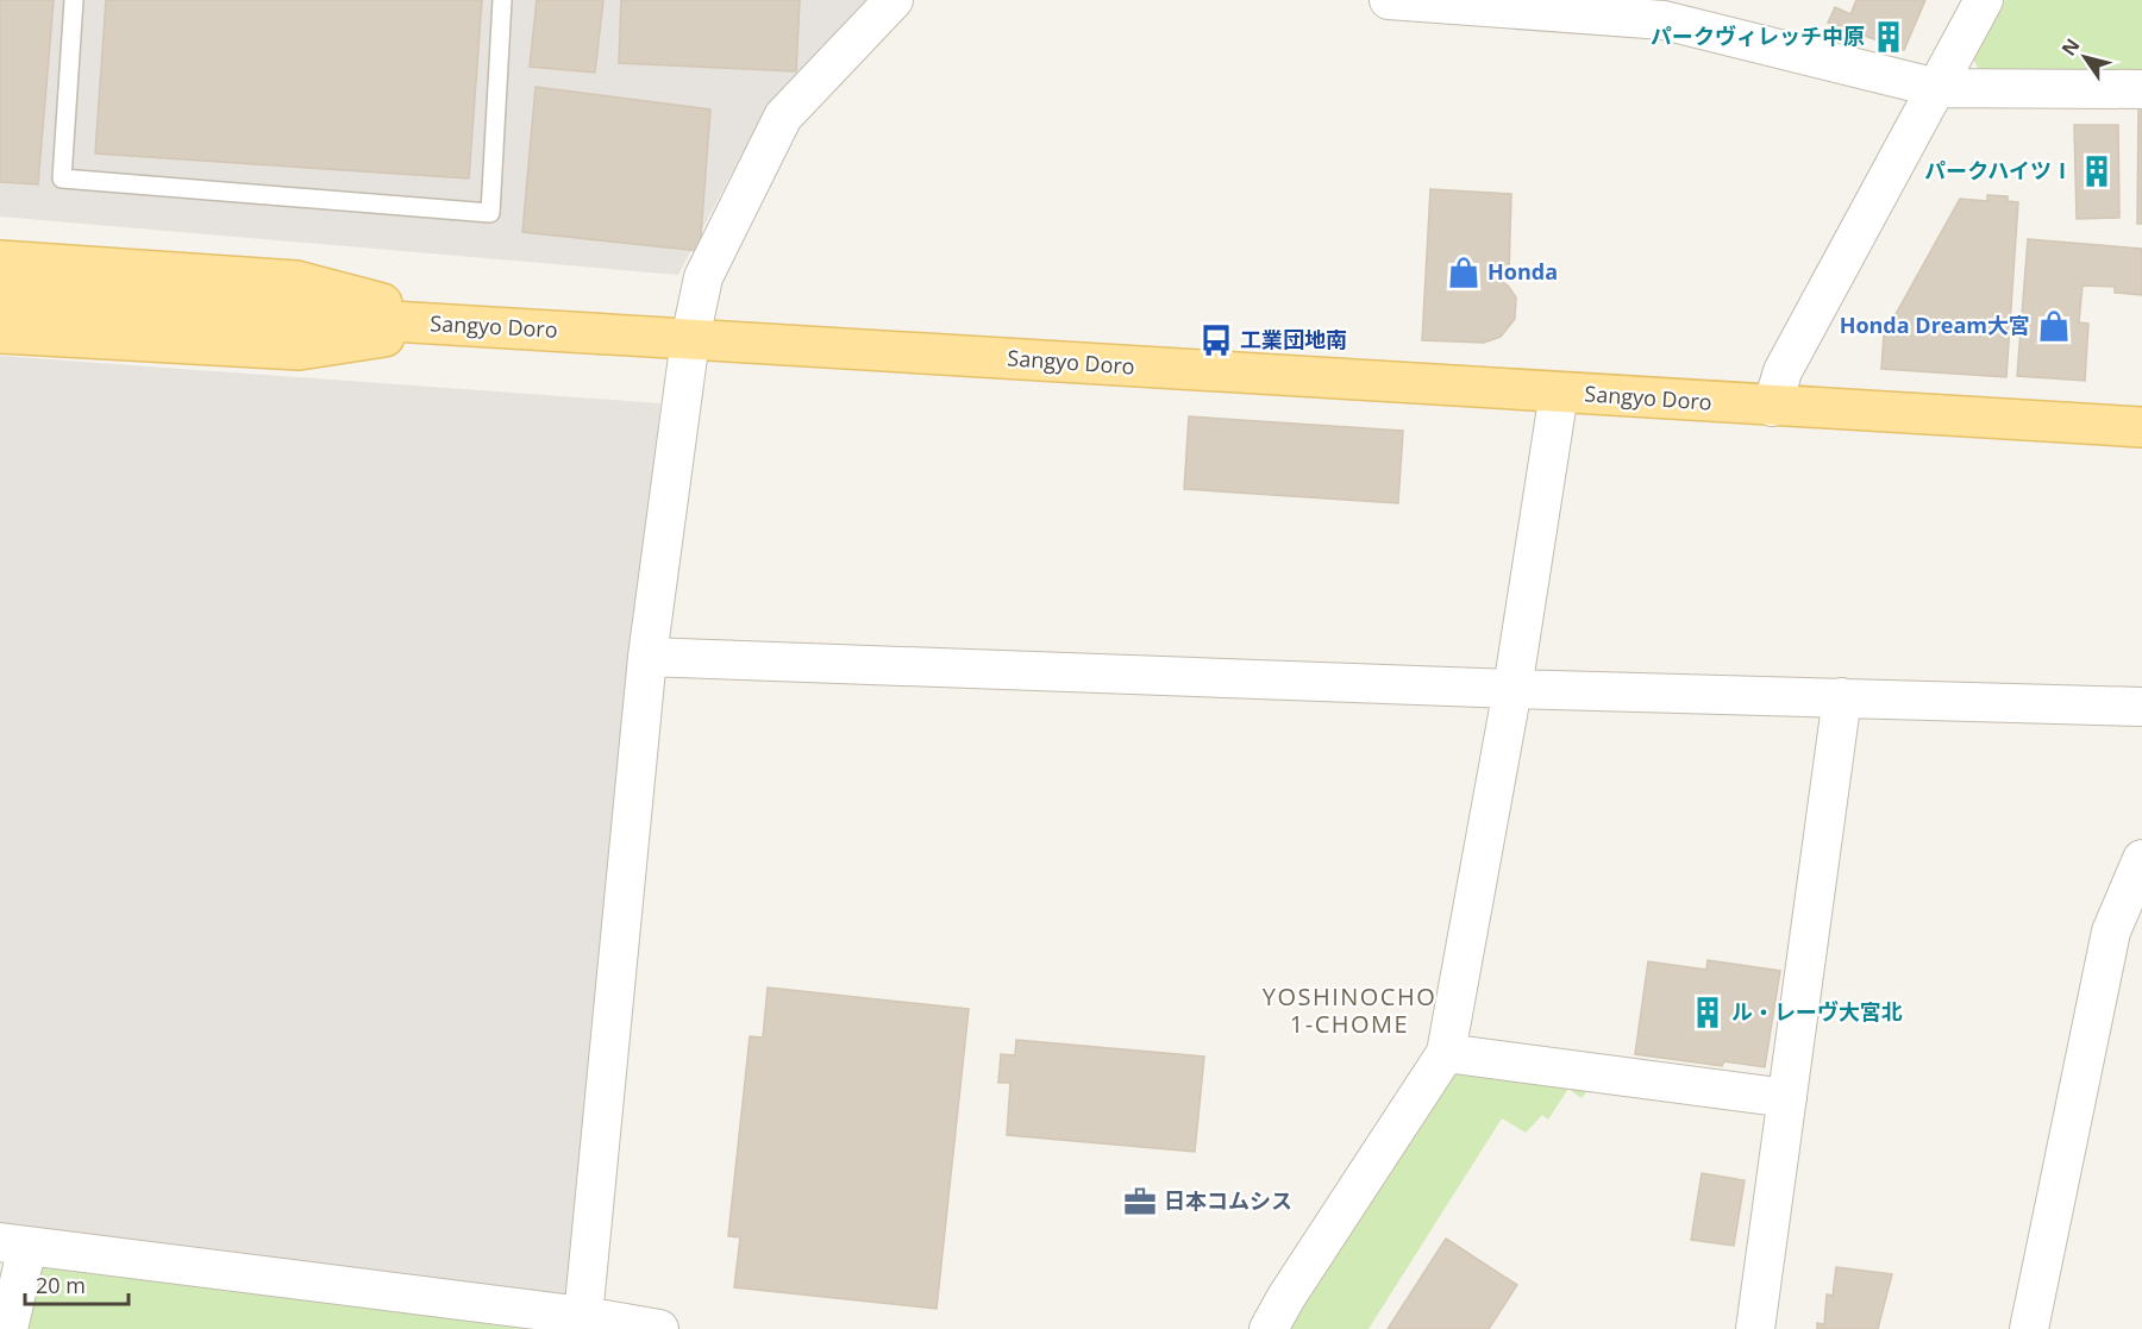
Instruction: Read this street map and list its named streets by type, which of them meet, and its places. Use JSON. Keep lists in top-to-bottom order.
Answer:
{
  "streets": {
    "main road": ["Sangyo Doro"]
  },
  "districts": ["YOSHINOCHO 1-CHOME"],
  "places": {
    "building": ["パークヴィレッチ中原", "パークハイツⅠ", "ル・レーヴ大宮北"],
    "shop": ["Honda", "Honda Dream大宮"],
    "bus stop": ["工業団地南"],
    "office": ["日本コムシス"]
  },
  "scale_bar": "20 m",
  "north": "top left"
}
